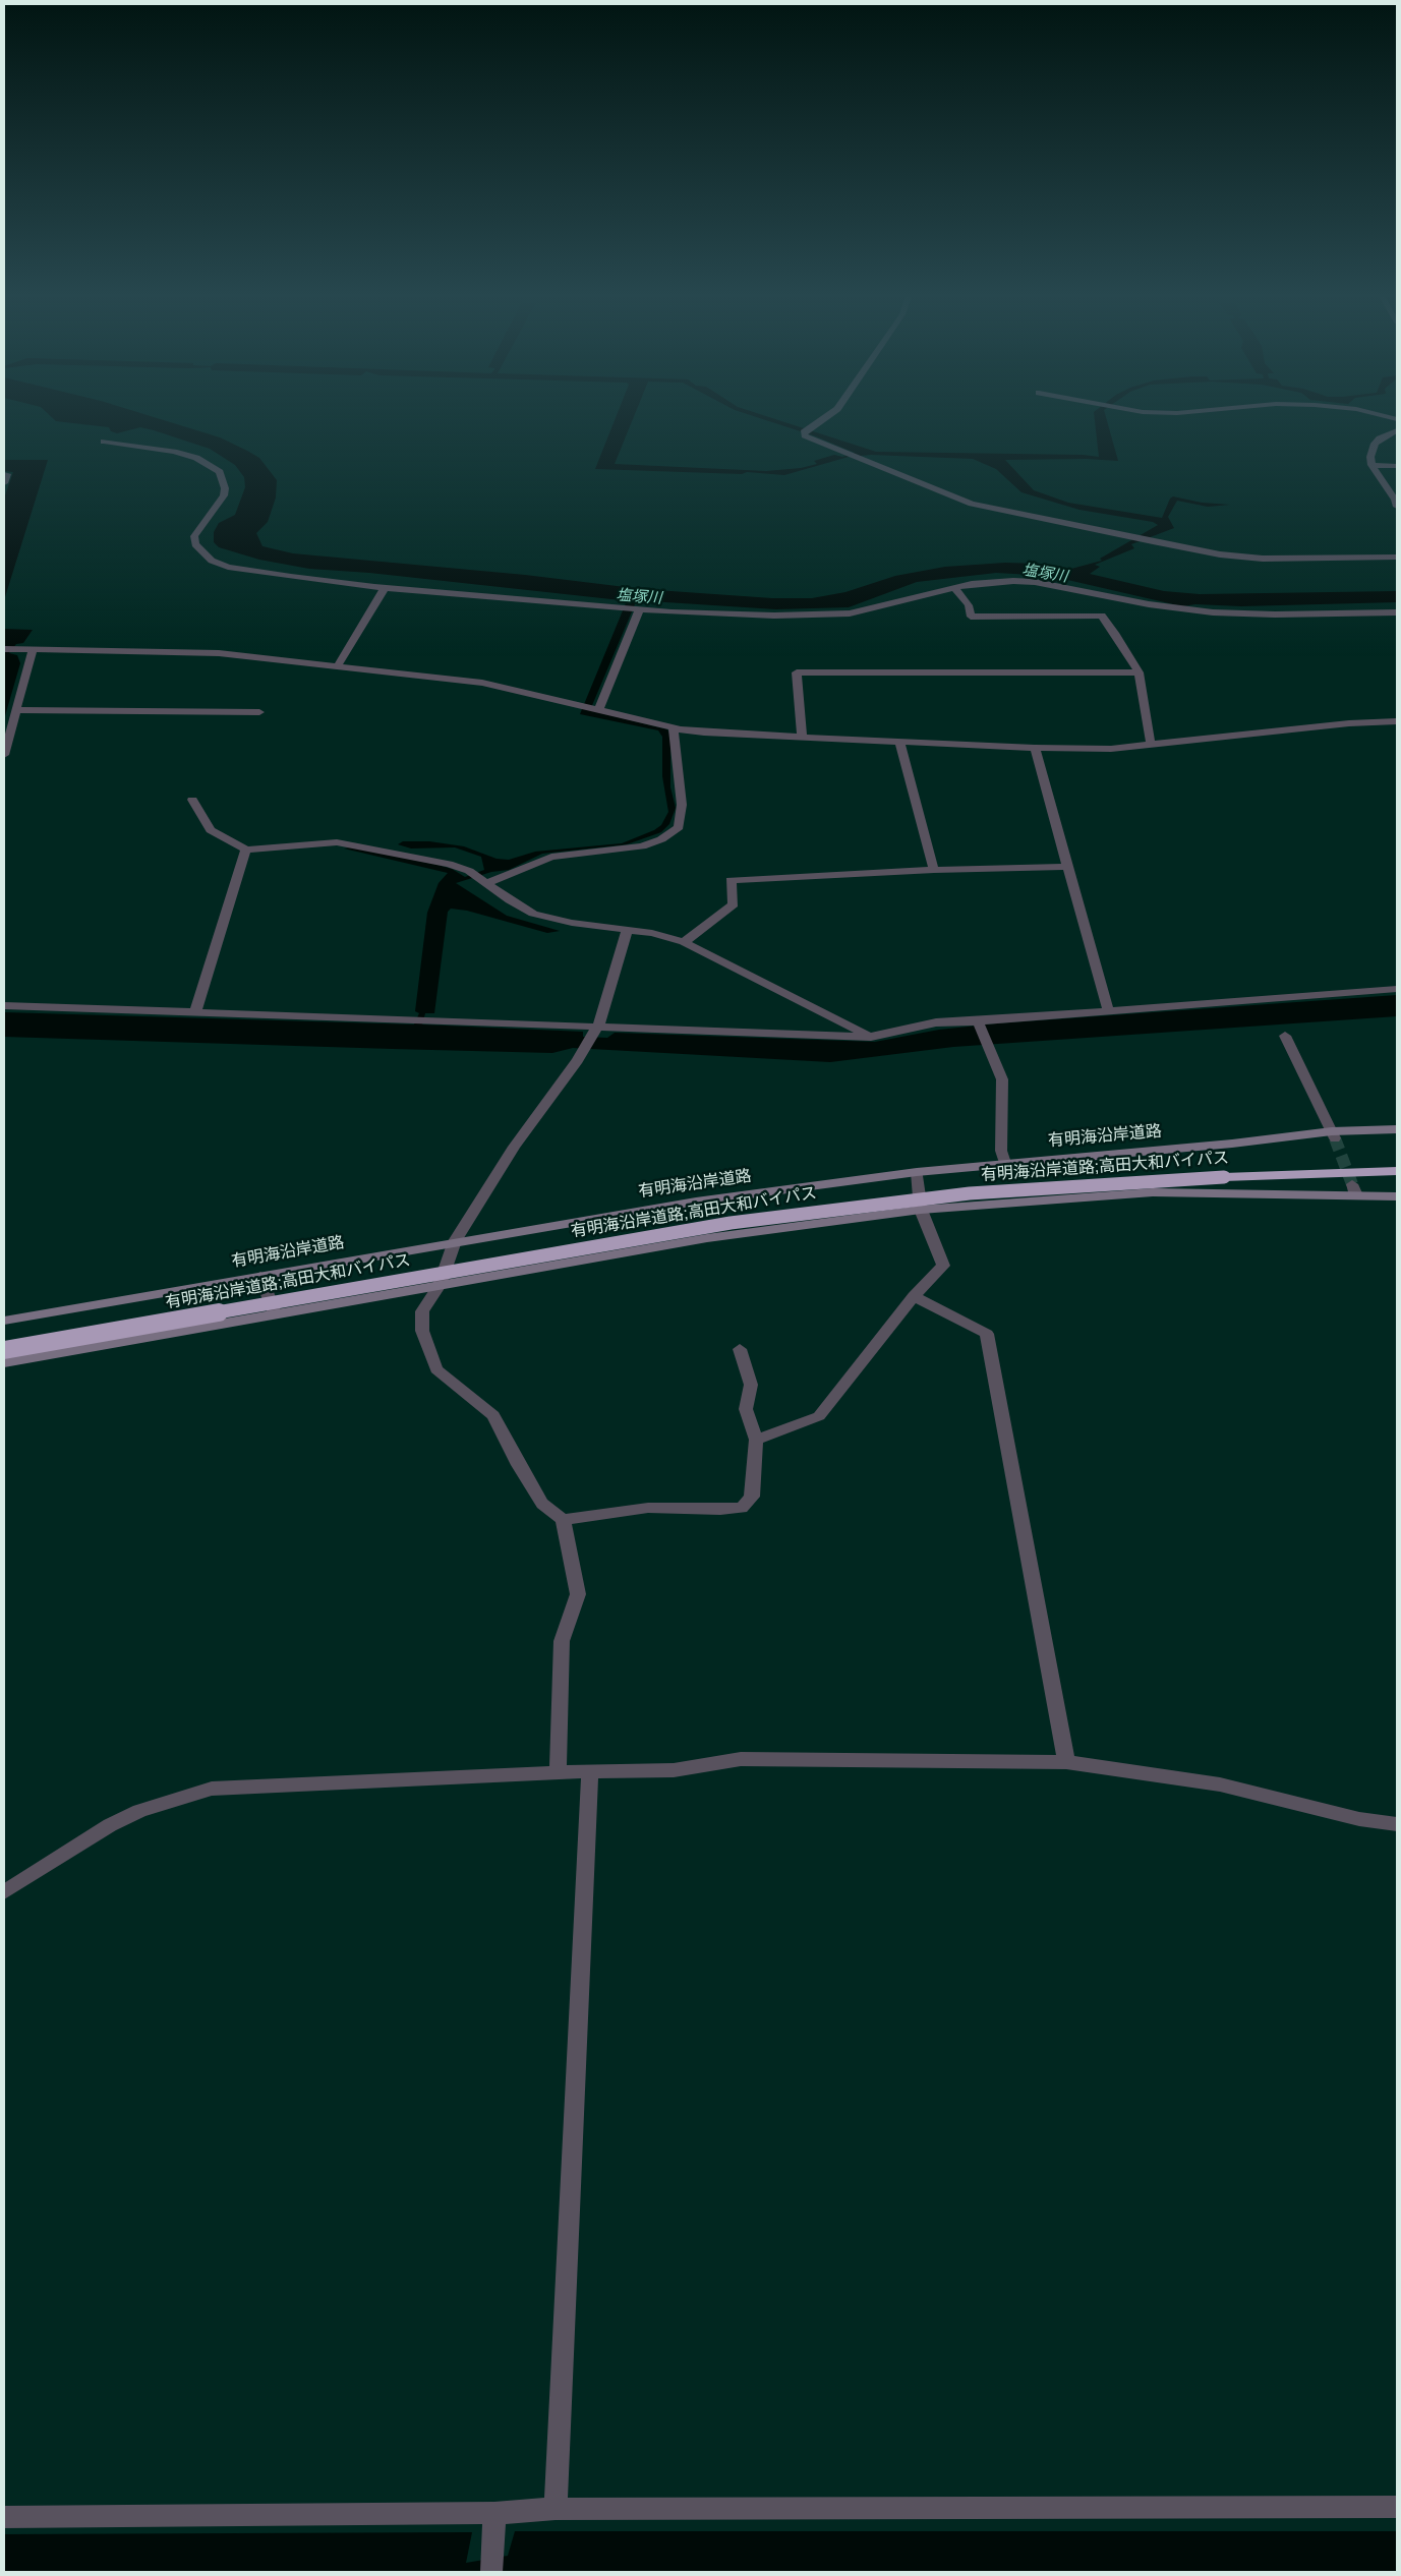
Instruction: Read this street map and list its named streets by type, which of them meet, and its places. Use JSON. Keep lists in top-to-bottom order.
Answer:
{
  "streets": {
    "highway": ["有明海沿岸道路;高田大和バイパス"],
    "main road": ["有明海沿岸道路"]
  },
  "water": ["塩塚川"]
}
